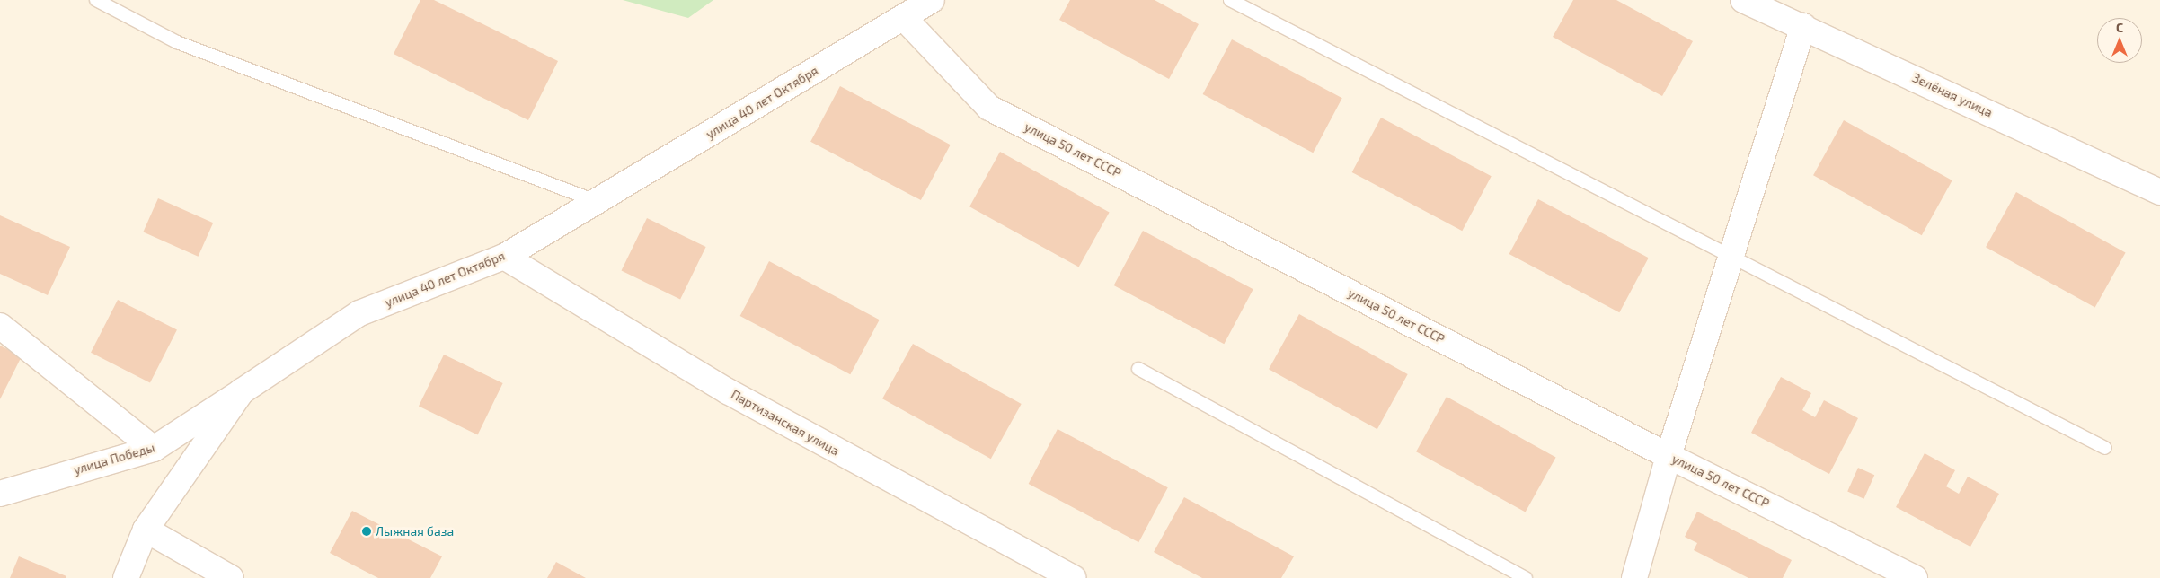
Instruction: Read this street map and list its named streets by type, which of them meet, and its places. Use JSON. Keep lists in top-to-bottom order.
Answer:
{
  "streets": {
    "street": [
      "Зелёная улица",
      "улица 40 лет Октября",
      "улица 50 лет СССР",
      "Партизанская улица",
      "улица Победы"
    ]
  },
  "crossings": [
    ["улица 40 лет Октября", "улица 50 лет СССР"],
    ["улица 40 лет Октября", "Партизанская улица"],
    ["улица 40 лет Октября", "улица Победы"]
  ],
  "places": ["Лыжная база"],
  "north": "top"
}
